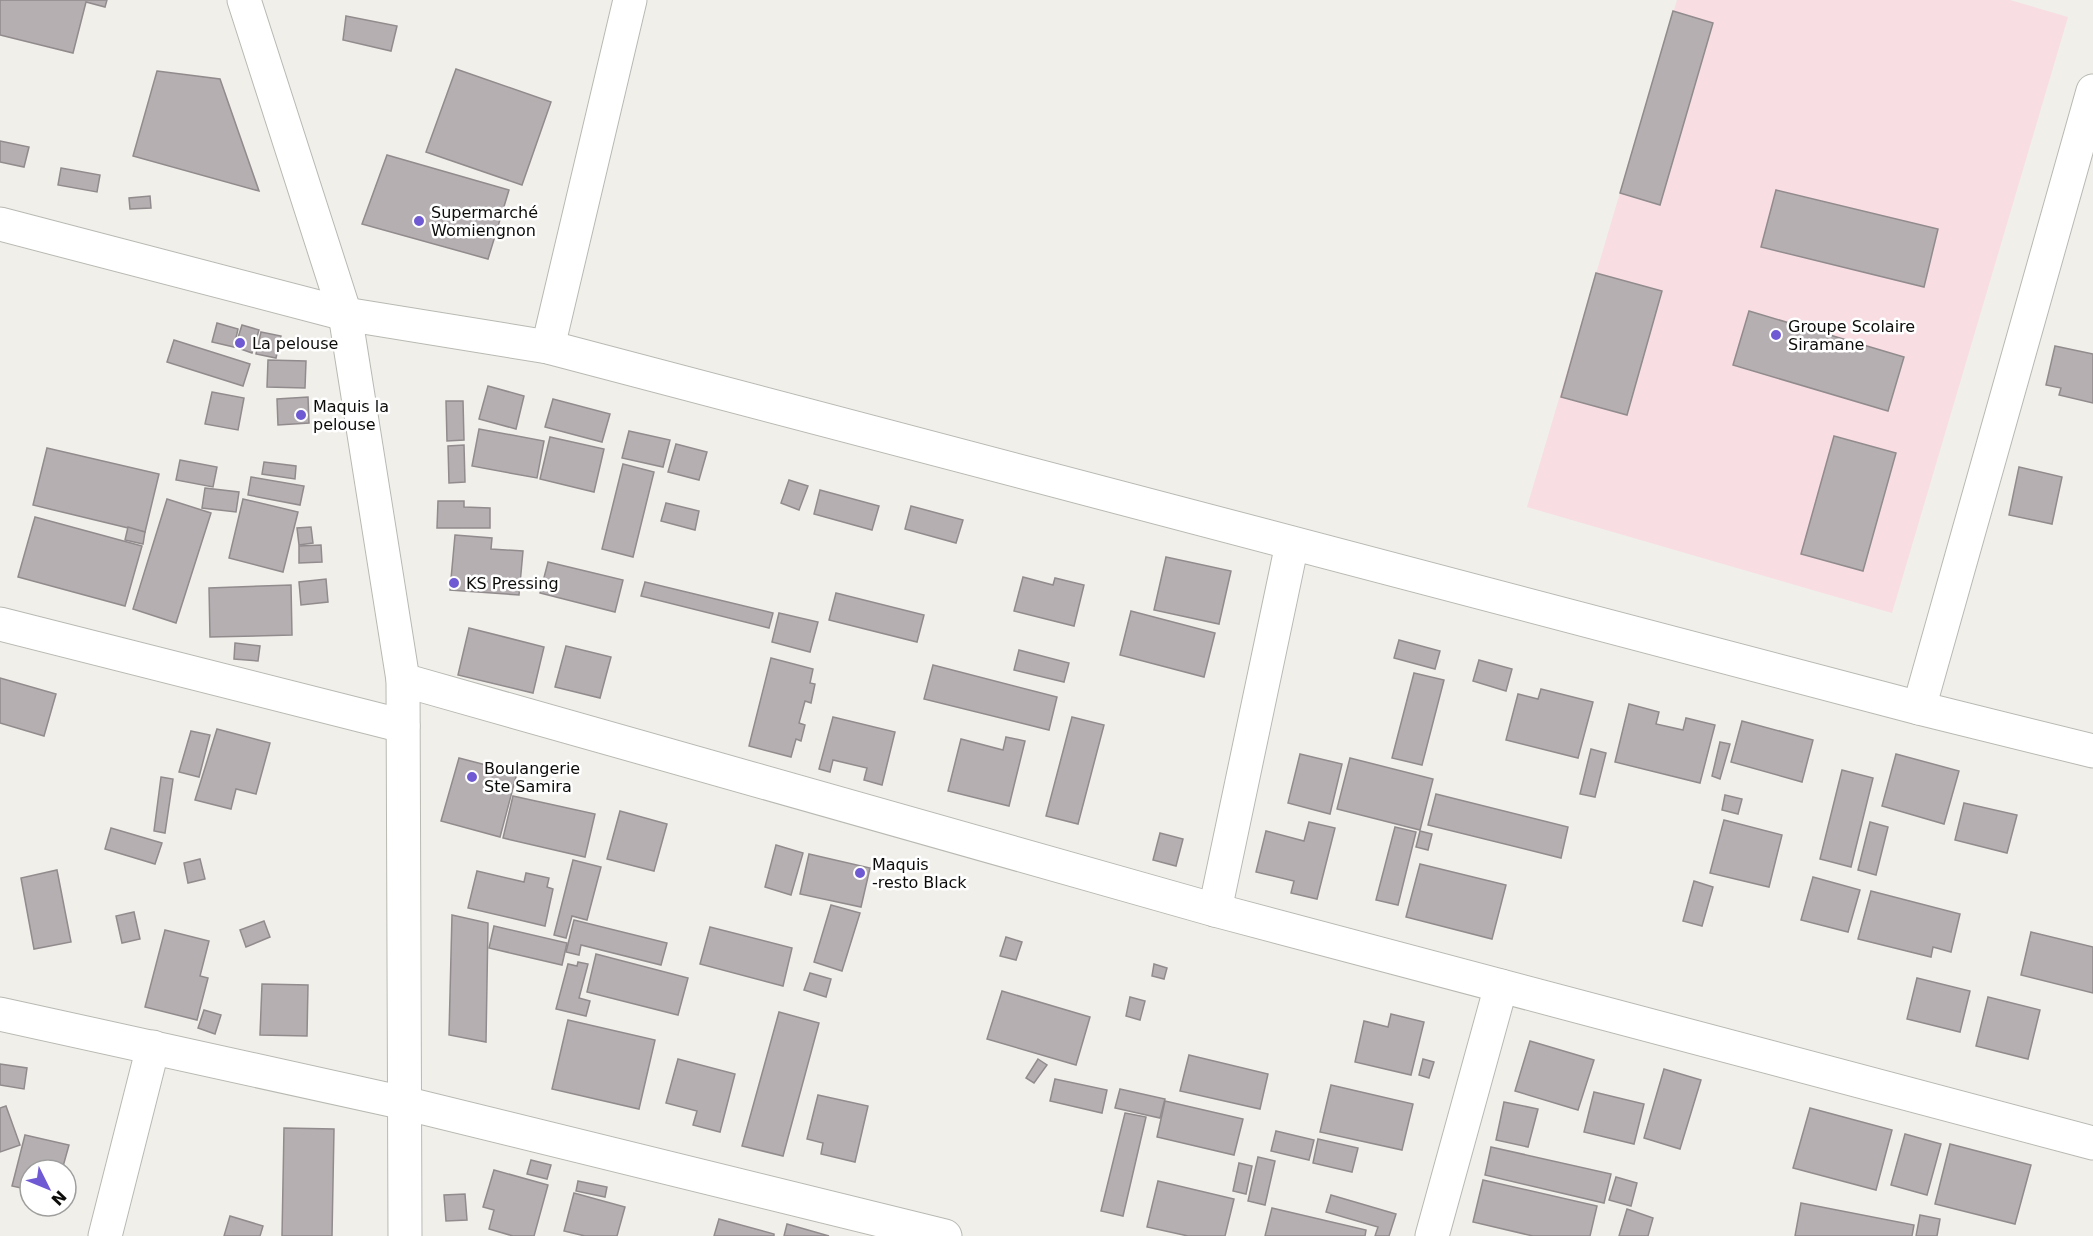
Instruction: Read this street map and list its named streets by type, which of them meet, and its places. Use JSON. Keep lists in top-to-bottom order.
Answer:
{
  "places": [
    "Supermarché Womiengnon",
    "Groupe Scolaire Siramane",
    "La pelouse",
    "Maquis la pelouse",
    "KS Pressing",
    "Boulangerie Ste Samira",
    "Maquis -resto Black"
  ],
  "north": "bottom right"
}
